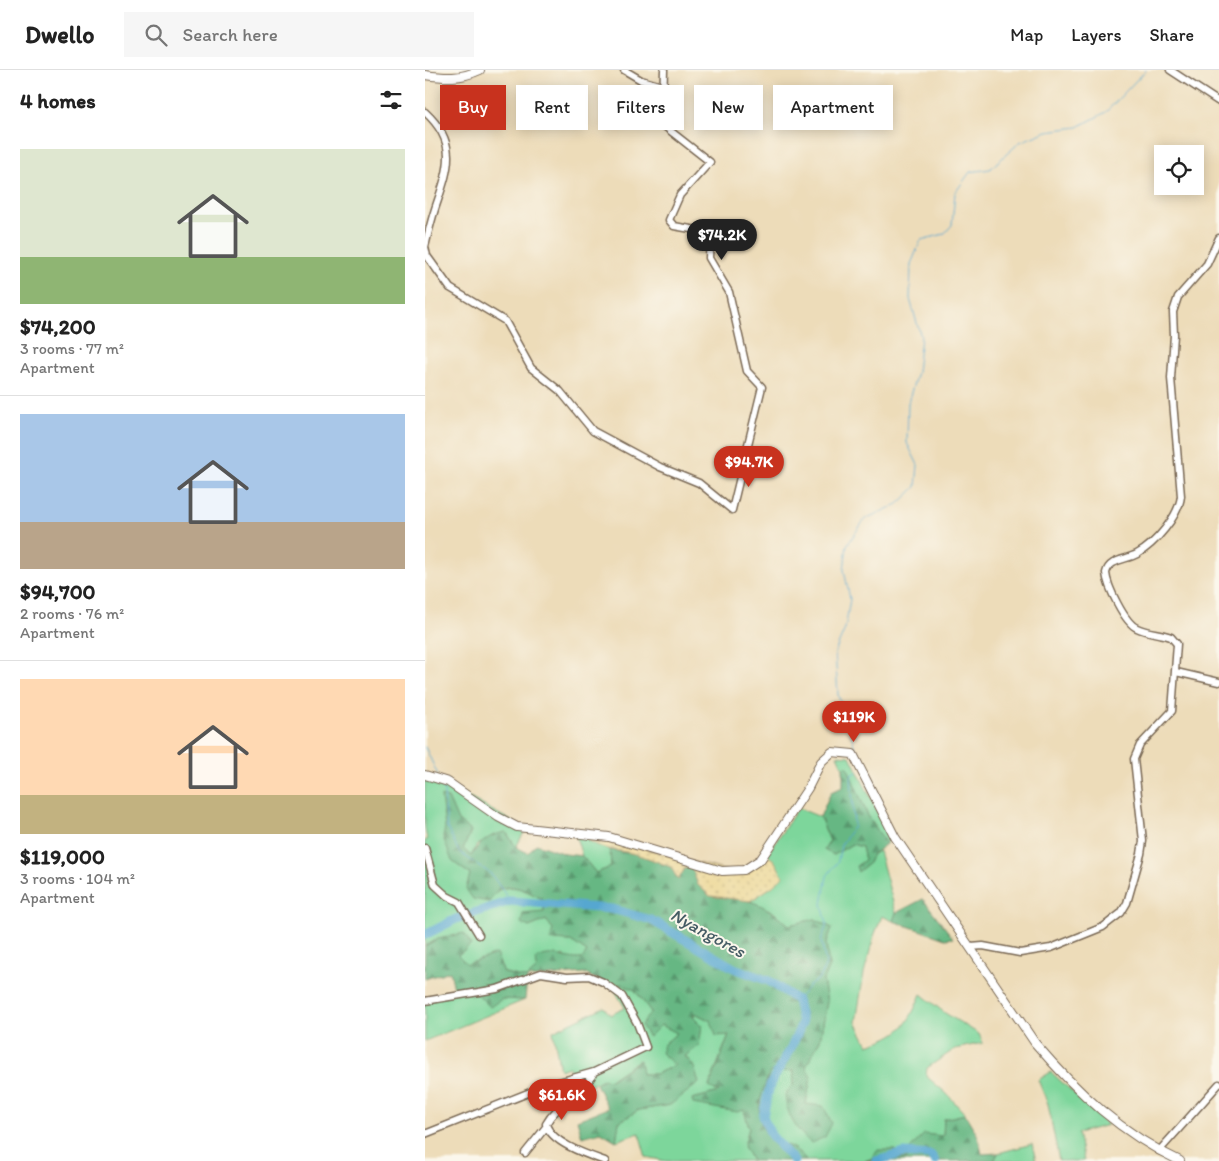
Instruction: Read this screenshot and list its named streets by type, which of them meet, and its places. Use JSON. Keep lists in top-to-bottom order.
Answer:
{
  "water": ["Nyangores"],
  "page": {
    "header": "Dwello",
    "search": "Search here",
    "nav": ["Map", "Layers", "Share"],
    "heading": "4 homes",
    "chip": [
      "Buy",
      "Rent",
      "Filters",
      "New",
      "Apartment"
    ],
    "list": [
      {
        "name": "$74,200",
        "note": "3 rooms · 77 m² · Apartment"
      },
      {
        "name": "$94,700",
        "note": "2 rooms · 76 m² · Apartment"
      },
      {
        "name": "$119,000",
        "note": "3 rooms · 104 m² · Apartment"
      }
    ],
    "price": [
      "$74.2K",
      "$94.7K",
      "$119K",
      "$61.6K"
    ]
  }
}
